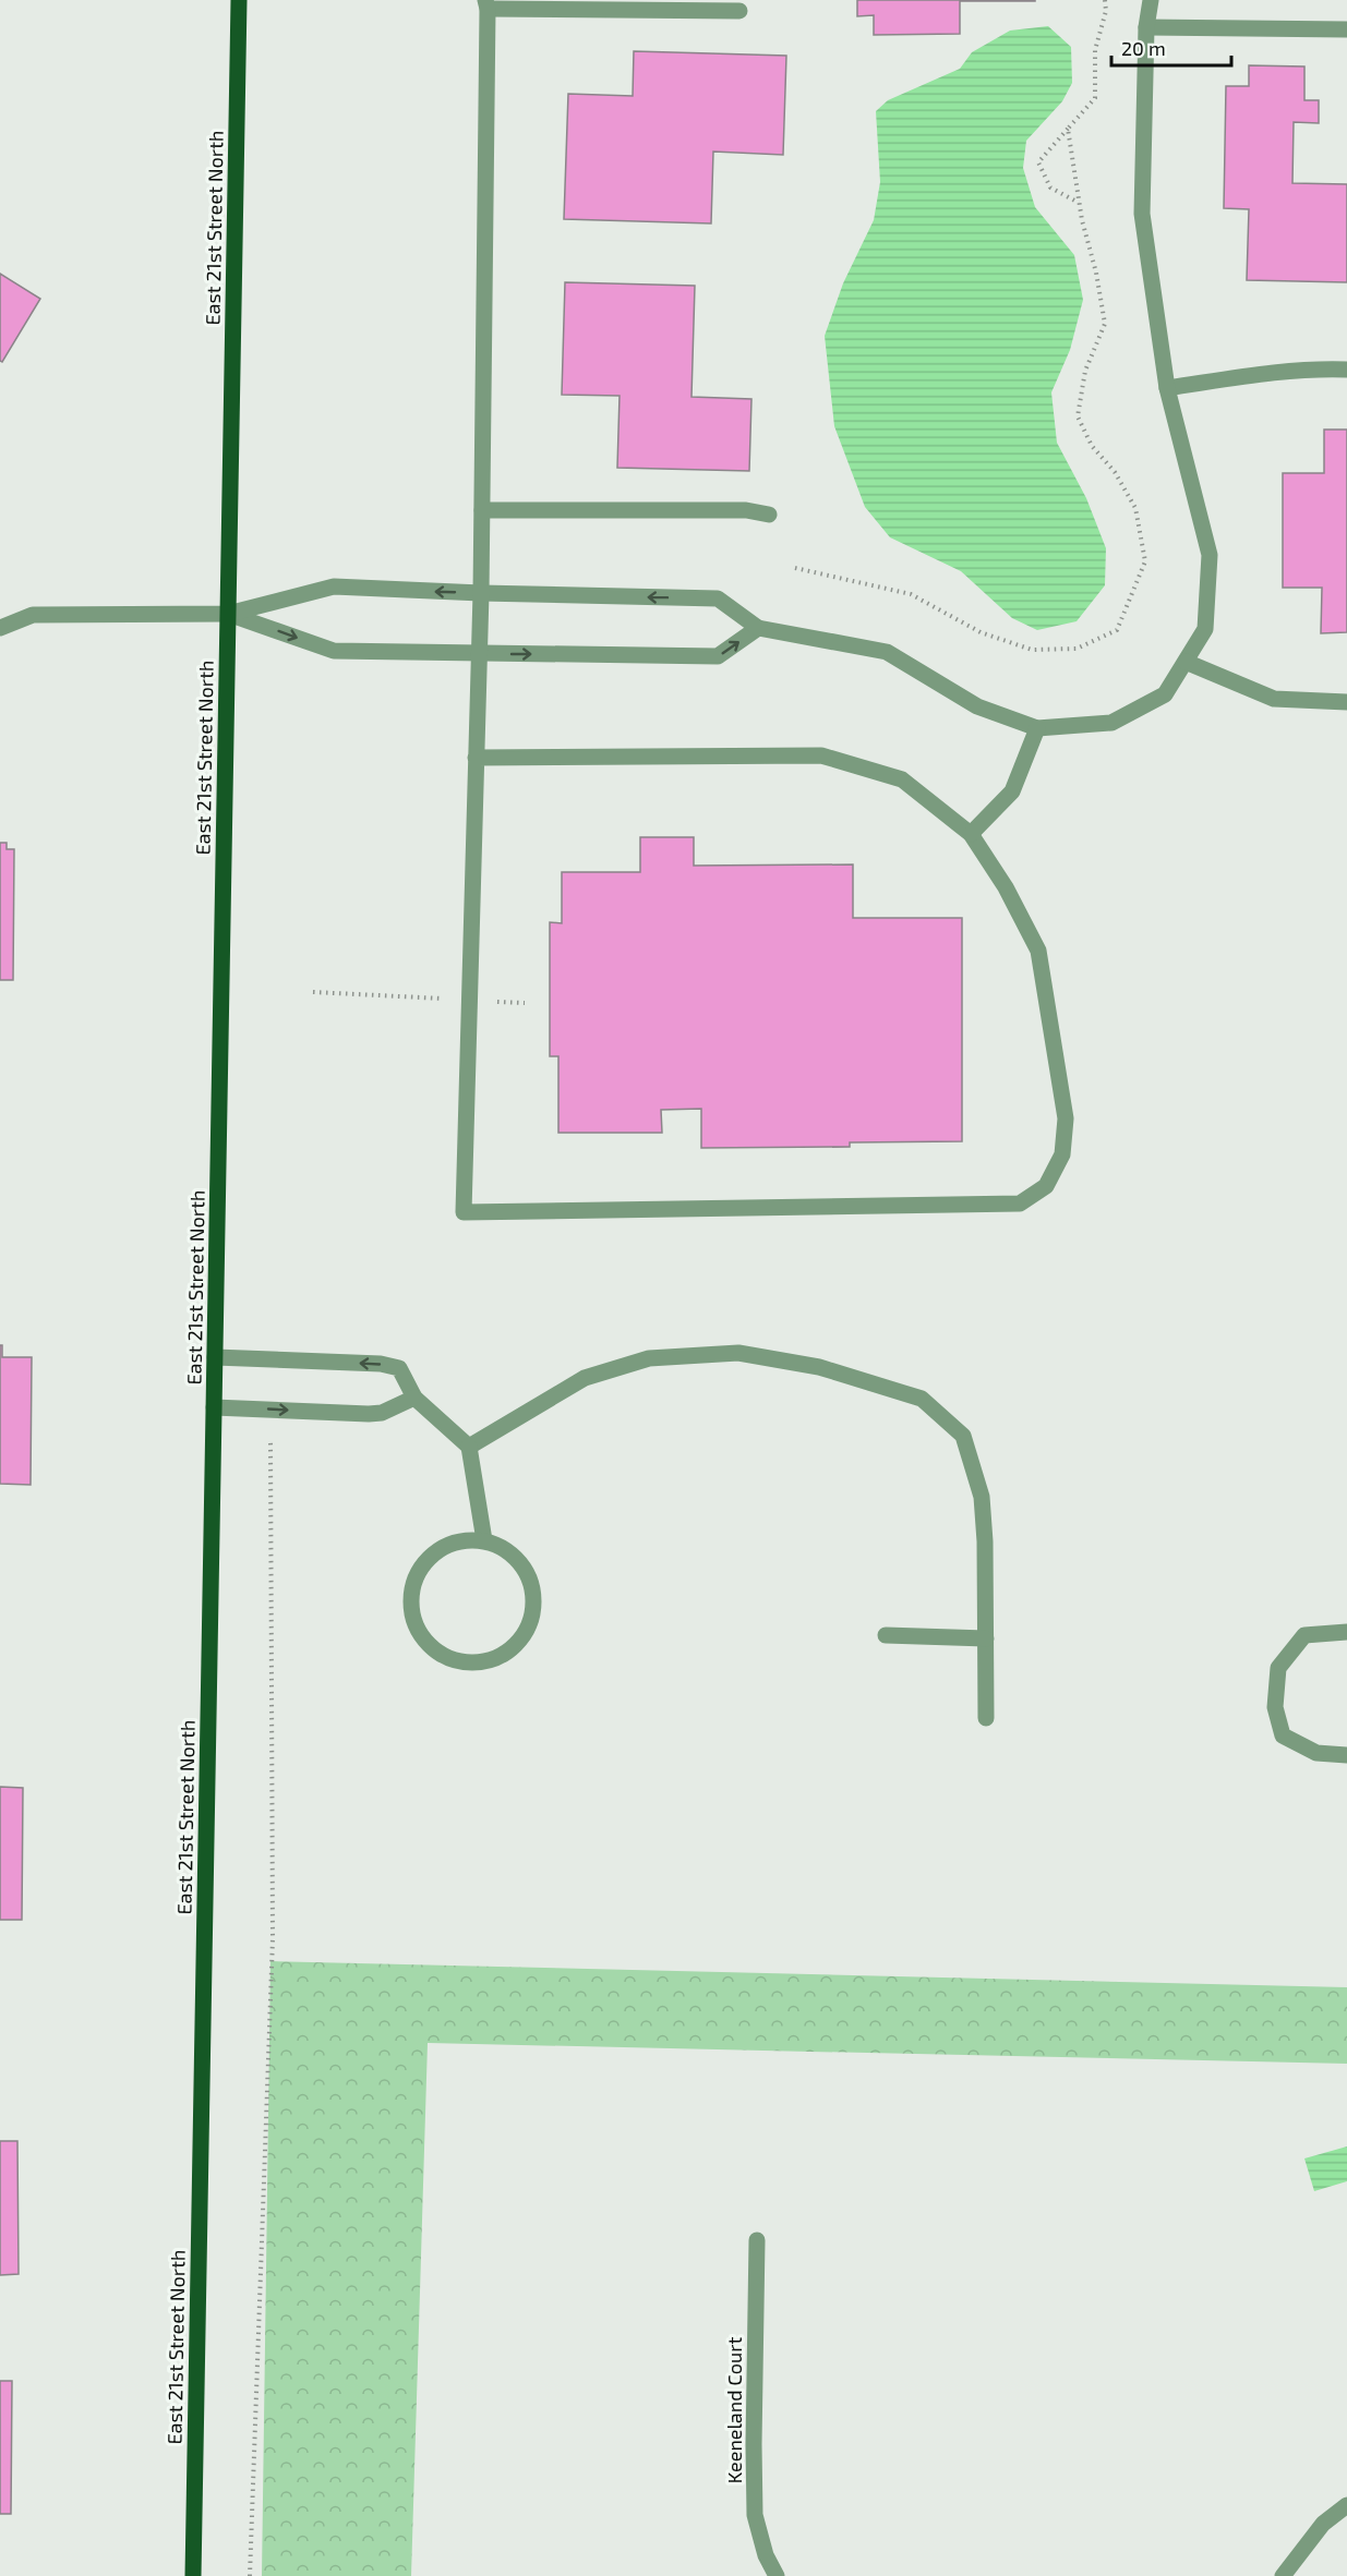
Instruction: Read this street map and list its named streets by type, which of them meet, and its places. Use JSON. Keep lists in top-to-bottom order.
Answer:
{
  "streets": {
    "main road": ["East 21st Street North"],
    "street": ["Keeneland Court"]
  },
  "scale_bar": "20 m"
}
